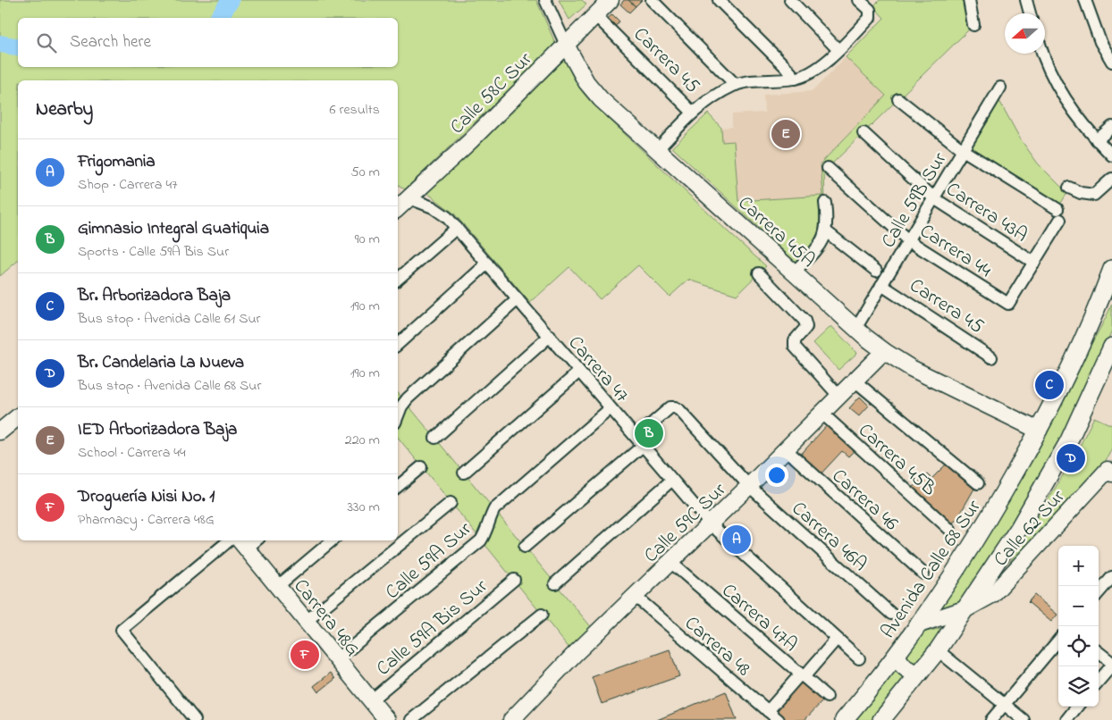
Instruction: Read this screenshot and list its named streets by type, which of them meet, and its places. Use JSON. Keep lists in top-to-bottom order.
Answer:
{
  "streets": {
    "main road": ["Avenida Calle 68 Sur"],
    "street": [
      "Carrera 45",
      "Calle 58C Sur",
      "Calle 59B Sur",
      "Carrera 43A",
      "Carrera 45A",
      "Carrera 44",
      "Carrera 47",
      "Carrera 45B",
      "Carrera 46",
      "Calle 59C Sur",
      "Calle 62 Sur",
      "Carrera 46A",
      "Calle 59A Sur",
      "Carrera 48G",
      "Carrera 47A",
      "Calle 59A Bis Sur",
      "Carrera 48"
    ]
  },
  "crossings": [
    ["Carrera 45", "Calle 58C Sur"],
    ["Carrera 45", "Calle 59B Sur"],
    ["Calle 58C Sur", "Carrera 45A"],
    ["Calle 58C Sur", "Carrera 47"],
    ["Calle 59B Sur", "Carrera 43A"],
    ["Calle 59B Sur", "Carrera 45A"],
    ["Calle 59B Sur", "Carrera 44"],
    ["Carrera 43A", "Carrera 44"],
    ["Carrera 45A", "Calle 59C Sur"],
    ["Carrera 45A", "Avenida Calle 68 Sur"],
    ["Carrera 47", "Calle 59C Sur"],
    ["Carrera 47", "Carrera 46A"],
    ["Carrera 47", "Calle 59A Sur"],
    ["Carrera 45B", "Calle 59C Sur"],
    ["Carrera 46", "Calle 59C Sur"],
    ["Calle 59C Sur", "Carrera 46A"],
    ["Calle 59C Sur", "Carrera 47A"],
    ["Calle 59C Sur", "Carrera 48"],
    ["Calle 62 Sur", "Avenida Calle 68 Sur"],
    ["Calle 59A Sur", "Carrera 48G"],
    ["Carrera 48G", "Calle 59A Bis Sur"]
  ],
  "north": "left",
  "page": {
    "search": "Search here",
    "heading": ["Nearby", "6 results"],
    "pins": [
      "E",
      "C",
      "B",
      "D",
      "A",
      "F"
    ],
    "list": [
      {
        "mark": "A",
        "name": "Frigomania",
        "note": "Shop · Carrera 47",
        "value": "50 m"
      },
      {
        "mark": "B",
        "name": "Gimnasio Integral Guatiquia",
        "note": "Sports · Calle 59A Bis Sur",
        "value": "90 m"
      },
      {
        "mark": "C",
        "name": "Br. Arborizadora Baja",
        "note": "Bus stop · Avenida Calle 61 Sur",
        "value": "190 m"
      },
      {
        "mark": "D",
        "name": "Br. Candelaria La Nueva",
        "note": "Bus stop · Avenida Calle 68 Sur",
        "value": "190 m"
      },
      {
        "mark": "E",
        "name": "IED Arborizadora Baja",
        "note": "School · Carrera 44",
        "value": "220 m"
      },
      {
        "mark": "F",
        "name": "Droguería Nisi No. 1",
        "note": "Pharmacy · Carrera 48G",
        "value": "330 m"
      }
    ],
    "map_buttons": ["+", "−"]
  }
}
